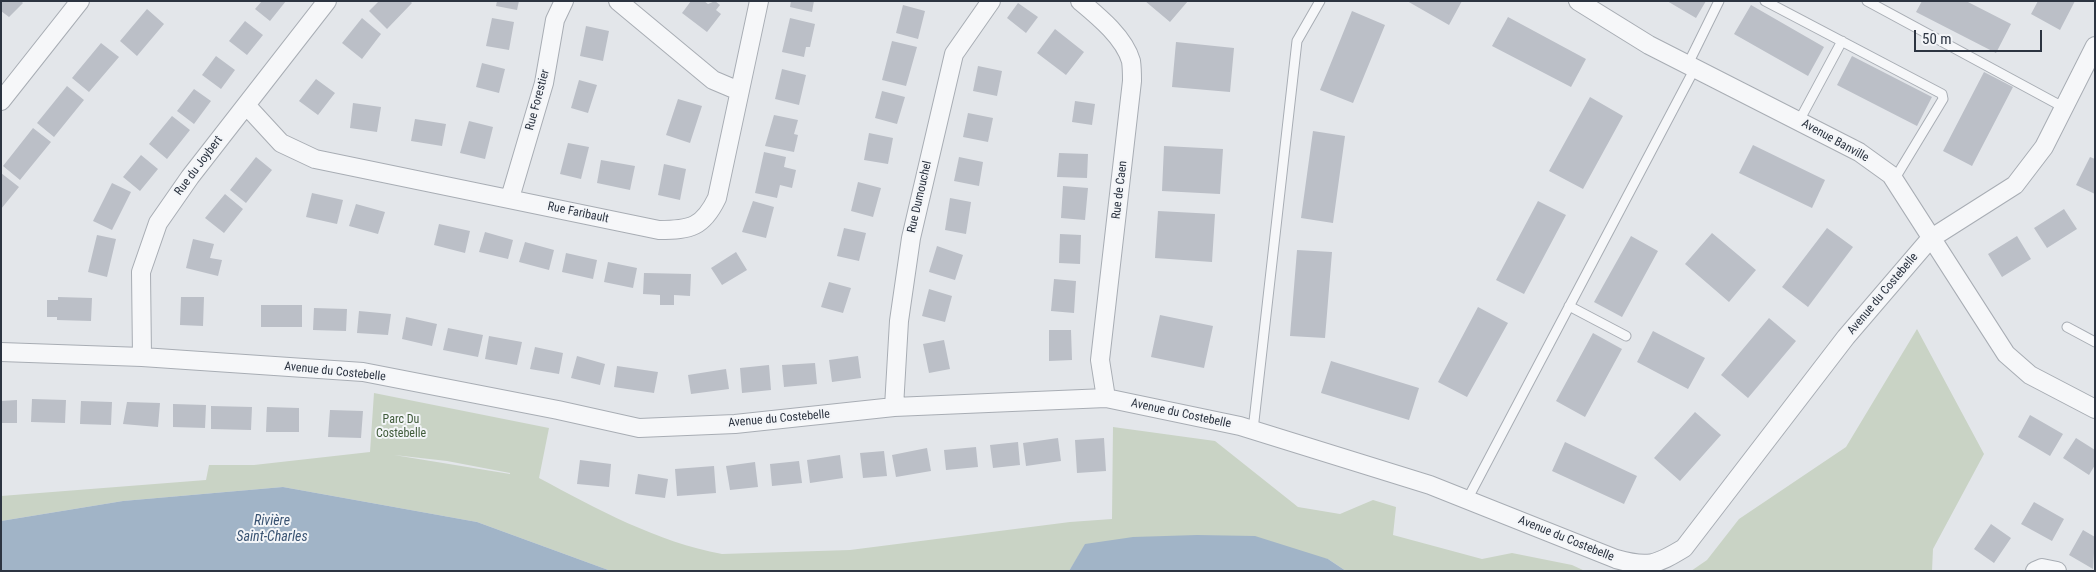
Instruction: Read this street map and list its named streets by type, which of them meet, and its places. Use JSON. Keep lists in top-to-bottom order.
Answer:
{
  "streets": {
    "street": [
      "Rue Forestier",
      "Avenue Banville",
      "Rue du Joybert",
      "Rue de Caen",
      "Rue Dumouchel",
      "Rue Faribault",
      "Avenue du Costebelle"
    ]
  },
  "crossings": [
    ["Rue Forestier", "Rue Faribault"],
    ["Avenue Banville", "Avenue du Costebelle"],
    ["Rue du Joybert", "Rue Faribault"],
    ["Rue du Joybert", "Avenue du Costebelle"],
    ["Rue de Caen", "Avenue du Costebelle"],
    ["Rue Dumouchel", "Avenue du Costebelle"]
  ],
  "water": ["Rivière Saint-Charles"],
  "parks": ["Parc Du Costebelle"],
  "scale_bar": "50 m"
}
